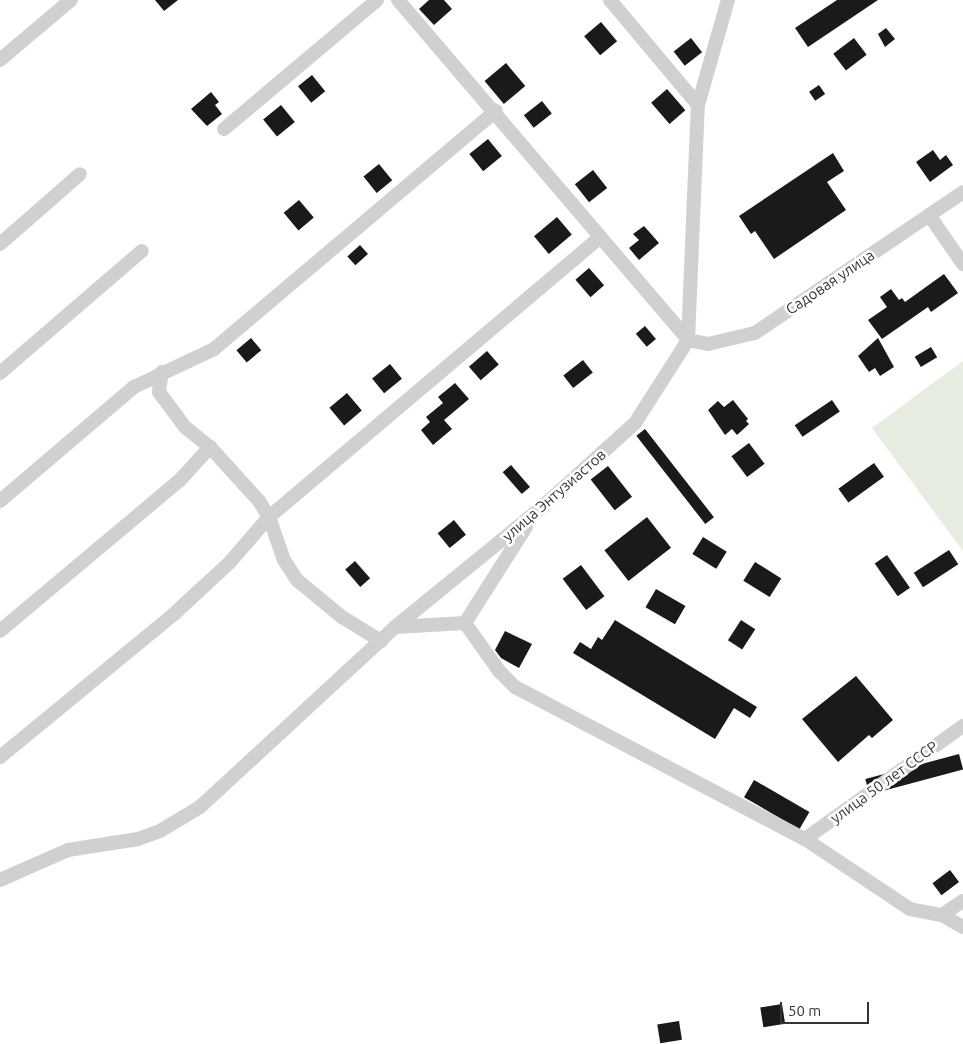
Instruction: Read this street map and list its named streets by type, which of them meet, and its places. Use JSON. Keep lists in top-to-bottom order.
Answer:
{
  "streets": {
    "street": ["Садовая улица", "улица Энтузиастов", "улица 50 лет СССР"]
  },
  "crossings": [
    ["Садовая улица", "улица Энтузиастов"]
  ],
  "scale_bar": "50 m"
}
